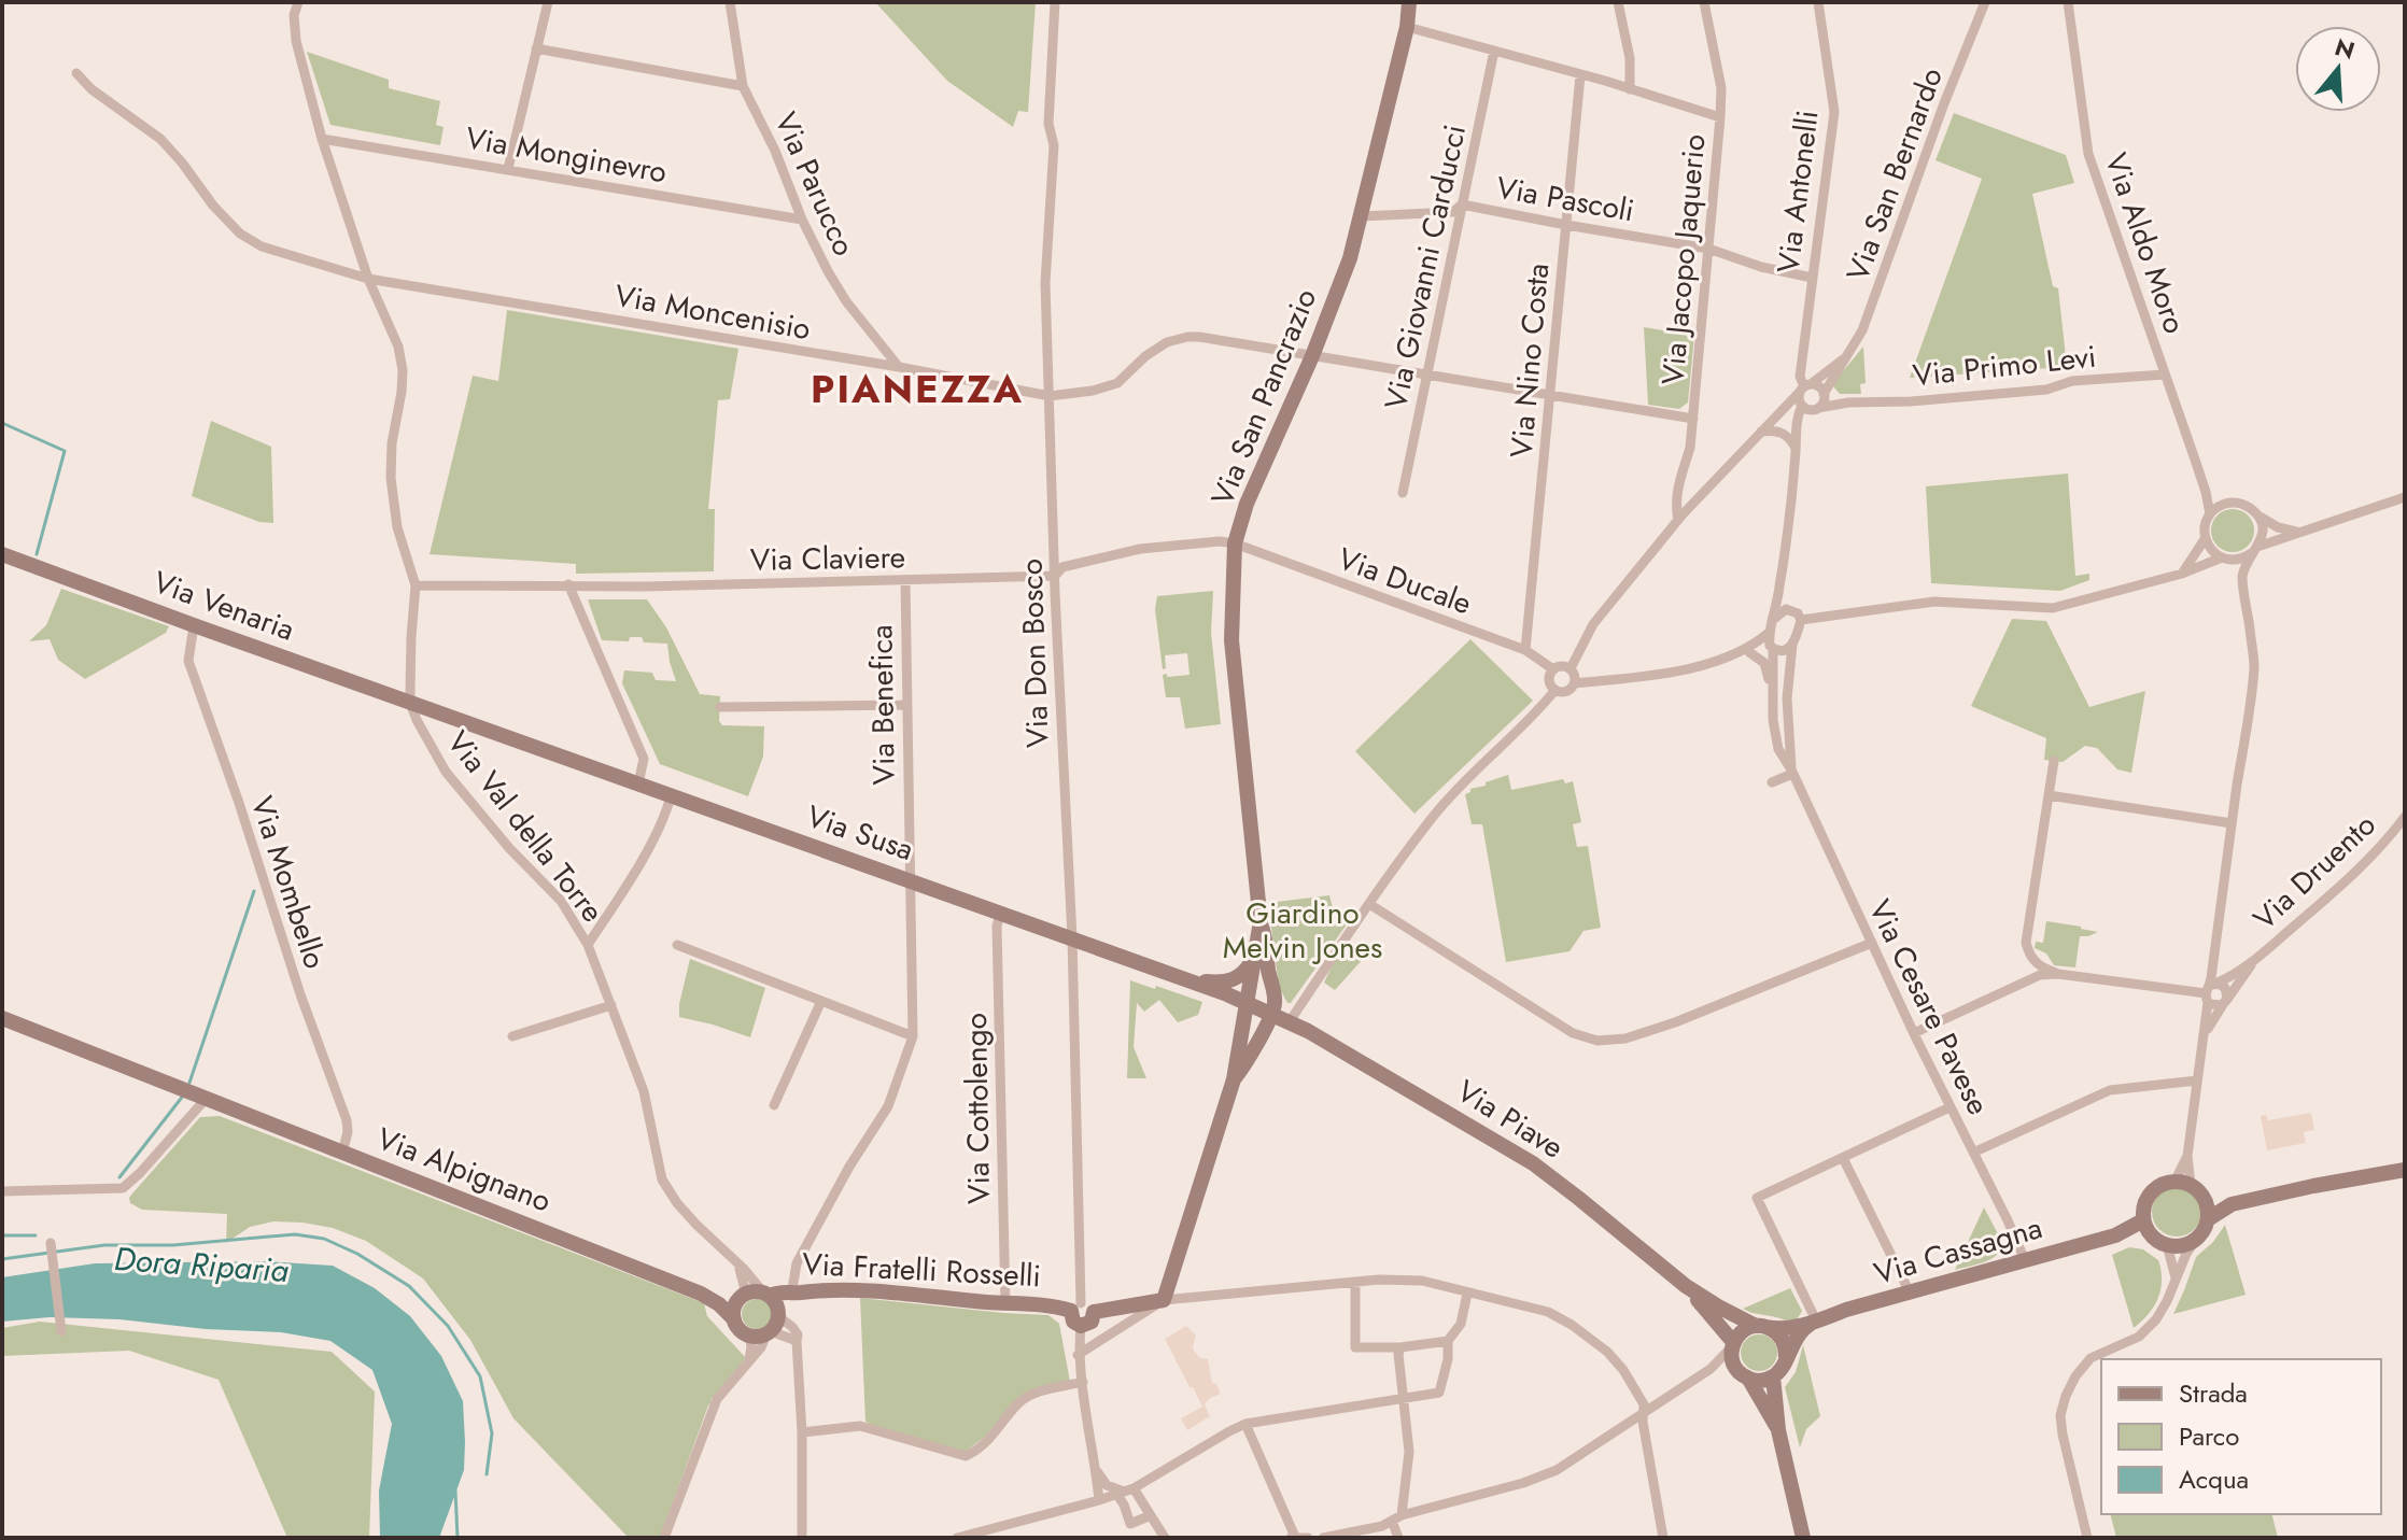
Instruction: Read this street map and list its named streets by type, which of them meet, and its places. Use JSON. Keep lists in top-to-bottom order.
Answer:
{
  "streets": {
    "street": [
      "Via Monginevro",
      "Via San Bernardo",
      "Via Parucco",
      "Via Antonelli",
      "Via Pascoli",
      "Via Aldo Moro",
      "Via Jacopo Jaquerio",
      "Via Giovanni Carducci",
      "Via Moncenisio",
      "Via Nino Costa",
      "Via Primo Levi",
      "Via San Pancrazio",
      "Via Claviere",
      "Via Ducale",
      "Via Venaria",
      "Via Don Bosco",
      "Via Benefica",
      "Via Val della Torre",
      "Via Susa",
      "Via Druento",
      "Via Mombello",
      "Via Cesare Pavese",
      "Via Cottolengo",
      "Via Piave",
      "Via Alpignano",
      "Via Cassagna",
      "Via Fratelli Rosselli"
    ]
  },
  "crossings": [
    ["Via Monginevro", "Via Parucco"],
    ["Via Monginevro", "Via Val della Torre"],
    ["Via San Bernardo", "Via Antonelli"],
    ["Via San Bernardo", "Via Primo Levi"],
    ["Via San Bernardo", "Via Cesare Pavese"],
    ["Via Parucco", "Via Moncenisio"],
    ["Via Antonelli", "Via Pascoli"],
    ["Via Antonelli", "Via Primo Levi"],
    ["Via Antonelli", "Via Cesare Pavese"],
    ["Via Pascoli", "Via Jacopo Jaquerio"],
    ["Via Pascoli", "Via Giovanni Carducci"],
    ["Via Pascoli", "Via Nino Costa"],
    ["Via Pascoli", "Via San Pancrazio"],
    ["Via Aldo Moro", "Via Primo Levi"],
    ["Via Jacopo Jaquerio", "Via Moncenisio"],
    ["Via Giovanni Carducci", "Via Moncenisio"],
    ["Via Moncenisio", "Via Nino Costa"],
    ["Via Moncenisio", "Via San Pancrazio"],
    ["Via Moncenisio", "Via Don Bosco"],
    ["Via Moncenisio", "Via Val della Torre"],
    ["Via Nino Costa", "Via Ducale"],
    ["Via Primo Levi", "Via Cesare Pavese"],
    ["Via San Pancrazio", "Via Claviere"],
    ["Via San Pancrazio", "Via Ducale"],
    ["Via Claviere", "Via Ducale"],
    ["Via Claviere", "Via Don Bosco"],
    ["Via Claviere", "Via Benefica"],
    ["Via Claviere", "Via Val della Torre"],
    ["Via Venaria", "Via Val della Torre"],
    ["Via Venaria", "Via Susa"],
    ["Via Venaria", "Via Mombello"],
    ["Via Don Bosco", "Via Susa"],
    ["Via Don Bosco", "Via Fratelli Rosselli"],
    ["Via Benefica", "Via Susa"],
    ["Via Val della Torre", "Via Susa"],
    ["Via Val della Torre", "Via Alpignano"],
    ["Via Val della Torre", "Via Fratelli Rosselli"],
    ["Via Susa", "Via Cottolengo"],
    ["Via Susa", "Via Piave"],
    ["Via Mombello", "Via Alpignano"],
    ["Via Cesare Pavese", "Via Cassagna"],
    ["Via Cottolengo", "Via Fratelli Rosselli"],
    ["Via Piave", "Via Cassagna"],
    ["Via Alpignano", "Via Fratelli Rosselli"]
  ],
  "districts": ["PIANEZZA"],
  "water": ["Dora Riparia"],
  "parks": ["Giardino Melvin Jones"],
  "legend": ["Strada", "Parco", "Acqua"],
  "north": "top"
}
